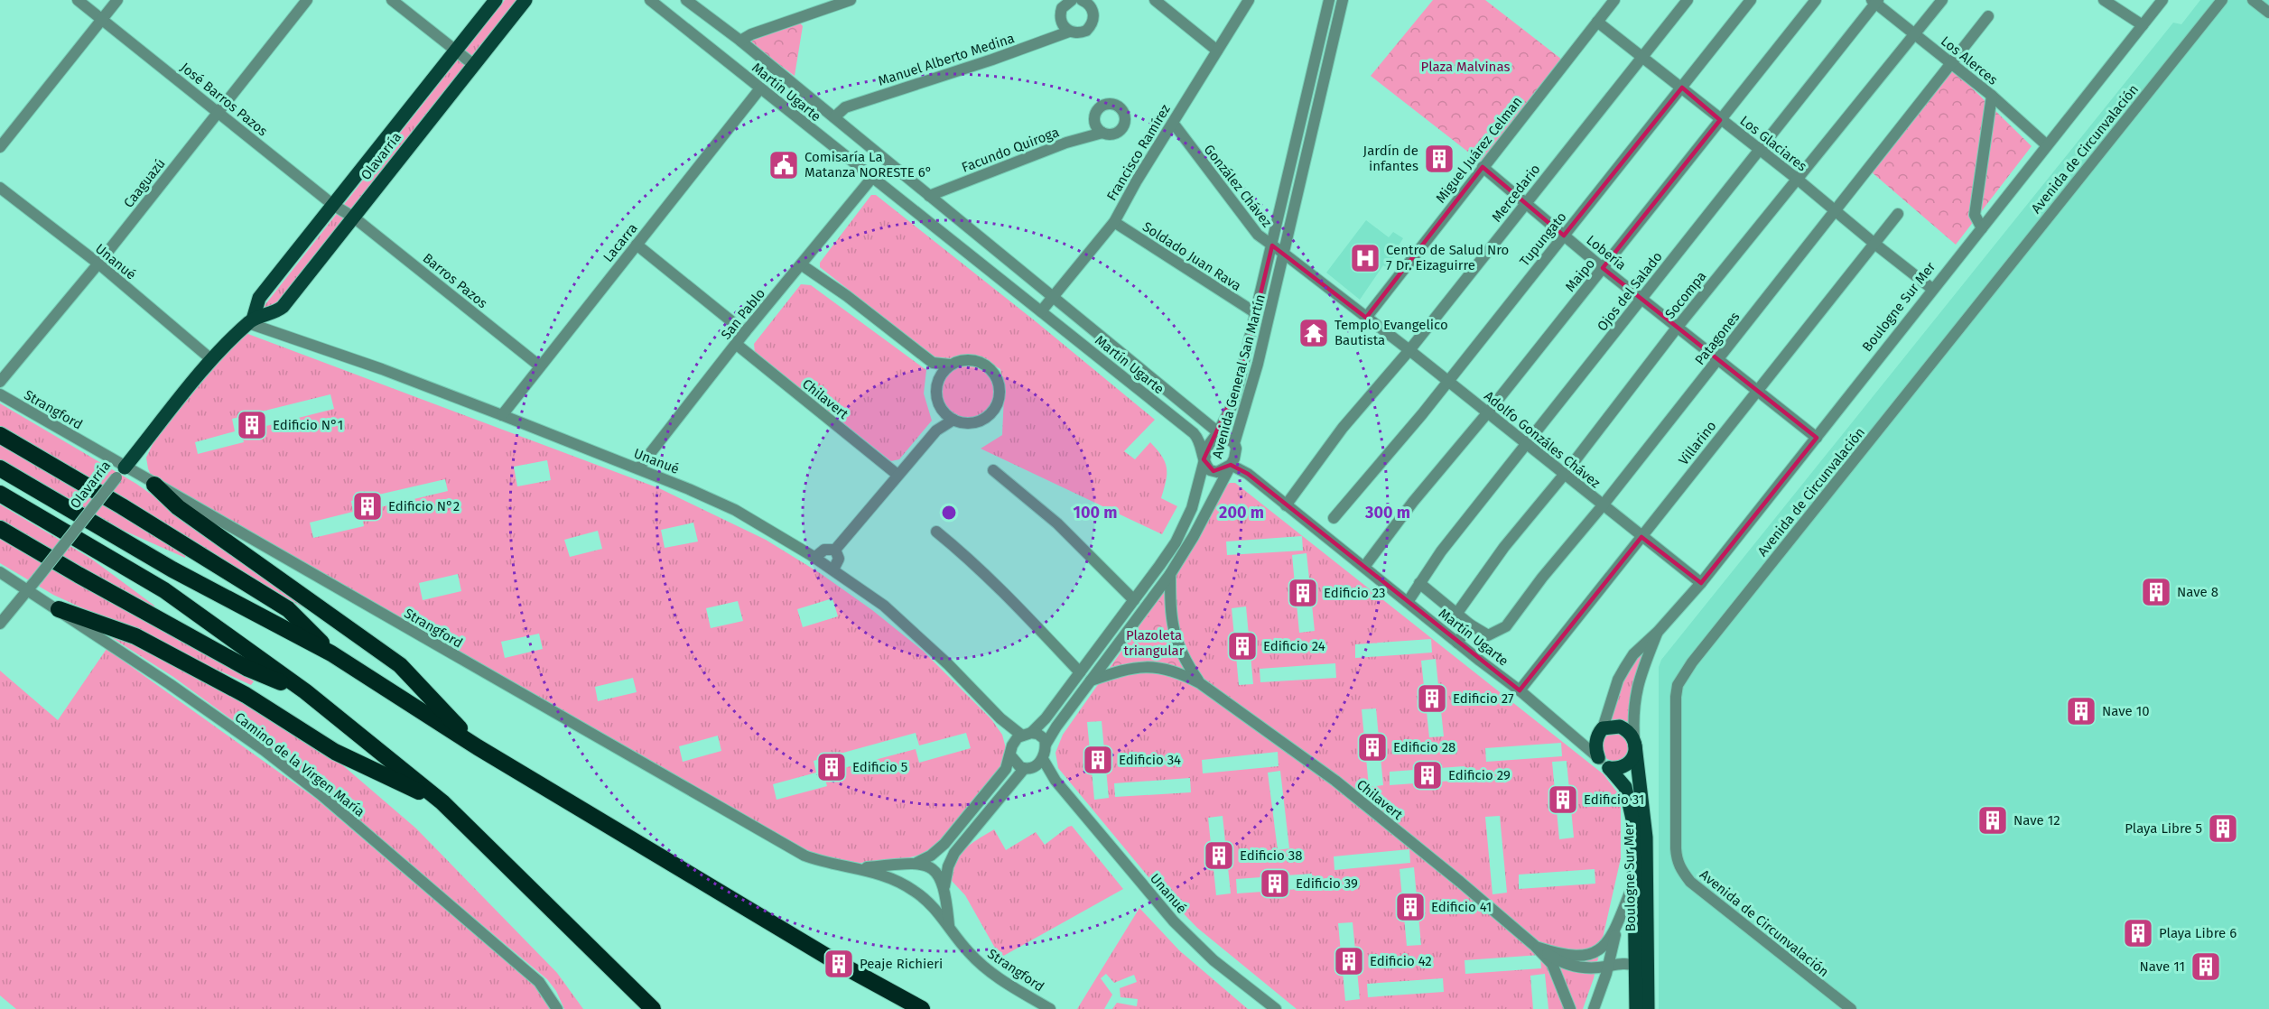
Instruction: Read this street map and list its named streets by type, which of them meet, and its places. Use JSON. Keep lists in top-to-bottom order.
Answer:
{
  "streets": {
    "main road": ["Olavarría", "Boulogne Sur Mer"],
    "street": [
      "Manuel Alberto Medina",
      "Los Alerces",
      "Martín Ugarte",
      "José Barros Pazos",
      "Los Glaciares",
      "Avenida de Circunvalación",
      "Facundo Quiroga",
      "Miguel Juárez Celman",
      "Francisco Ramírez",
      "Caaguazú",
      "González Chávez",
      "Mercedario",
      "Tupungato",
      "Lacarra",
      "Lobería",
      "Soldado Juan Rava",
      "Unanué",
      "Maipo",
      "Barros Pazos",
      "Ojos del Salado",
      "Socompa",
      "San Pablo",
      "Patagones",
      "Avenida General San Martín",
      "Chilavert",
      "Strangford",
      "Adolfo Gonzáles Chávez",
      "Villarino",
      "Camino de la Virgen María"
    ]
  },
  "crossings": [
    ["Manuel Alberto Medina", "Martín Ugarte"],
    ["Los Alerces", "Ojos del Salado"],
    ["Los Alerces", "Socompa"],
    ["Los Alerces", "Boulogne Sur Mer"],
    ["Los Alerces", "Patagones"],
    ["Martín Ugarte", "Facundo Quiroga"],
    ["Martín Ugarte", "Francisco Ramírez"],
    ["Martín Ugarte", "Mercedario"],
    ["Martín Ugarte", "Lacarra"],
    ["Martín Ugarte", "Maipo"],
    ["Martín Ugarte", "Ojos del Salado"],
    ["Martín Ugarte", "Boulogne Sur Mer"],
    ["Martín Ugarte", "San Pablo"],
    ["Martín Ugarte", "Avenida General San Martín"],
    ["Martín Ugarte", "Villarino"],
    ["José Barros Pazos", "Olavarría"],
    ["José Barros Pazos", "Caaguazú"],
    ["José Barros Pazos", "Barros Pazos"],
    ["Los Glaciares", "Miguel Juárez Celman"],
    ["Los Glaciares", "Mercedario"],
    ["Los Glaciares", "Tupungato"],
    ["Los Glaciares", "Maipo"],
    ["Los Glaciares", "Ojos del Salado"],
    ["Los Glaciares", "Socompa"],
    ["Los Glaciares", "Boulogne Sur Mer"],
    ["Los Glaciares", "Patagones"],
    ["Los Glaciares", "Villarino"],
    ["Miguel Juárez Celman", "González Chávez"],
    ["Miguel Juárez Celman", "Lobería"],
    ["Miguel Juárez Celman", "Adolfo Gonzáles Chávez"],
    ["Francisco Ramírez", "González Chávez"],
    ["Francisco Ramírez", "Soldado Juan Rava"],
    ["Olavarría", "Unanué"],
    ["Olavarría", "Barros Pazos"],
    ["Olavarría", "Strangford"],
    ["Olavarría", "Camino de la Virgen María"],
    ["Caaguazú", "Unanué"],
    ["González Chávez", "Avenida General San Martín"],
    ["González Chávez", "Adolfo Gonzáles Chávez"],
    ["Mercedario", "Lobería"],
    ["Mercedario", "Adolfo Gonzáles Chávez"],
    ["Tupungato", "Lobería"],
    ["Tupungato", "Adolfo Gonzáles Chávez"],
    ["Lacarra", "Unanué"],
    ["Lacarra", "Barros Pazos"],
    ["Lobería", "Maipo"],
    ["Lobería", "Ojos del Salado"],
    ["Lobería", "Socompa"],
    ["Lobería", "Boulogne Sur Mer"],
    ["Lobería", "Patagones"],
    ["Lobería", "Villarino"],
    ["Soldado Juan Rava", "Avenida General San Martín"],
    ["Unanué", "San Pablo"],
    ["Unanué", "Avenida General San Martín"],
    ["Maipo", "Adolfo Gonzáles Chávez"],
    ["Ojos del Salado", "Adolfo Gonzáles Chávez"],
    ["Socompa", "Adolfo Gonzáles Chávez"],
    ["Boulogne Sur Mer", "Adolfo Gonzáles Chávez"],
    ["San Pablo", "Chilavert"],
    ["Patagones", "Adolfo Gonzáles Chávez"],
    ["Avenida General San Martín", "Chilavert"],
    ["Adolfo Gonzáles Chávez", "Villarino"]
  ],
  "parks": ["Plaza Malvinas", "Plazoleta triangular"],
  "places": {
    "building": [
      "Jardín de infantes",
      "Edificio N°1",
      "Edificio N°2",
      "Nave 8",
      "Edificio 23",
      "Edificio 24",
      "Edificio 27",
      "Nave 10",
      "Edificio 28",
      "Edificio 34",
      "Edificio 5",
      "Edificio 29",
      "Edificio 31",
      "Nave 12",
      "Playa Libre 5",
      "Edificio 38",
      "Edificio 39",
      "Edificio 41",
      "Playa Libre 6",
      "Edificio 42",
      "Peaje Richieri",
      "Nave 11"
    ],
    "public building": ["Comisaría La Matanza NORESTE 6°"],
    "hospital": ["Centro de Salud Nro 7 Dr. Eizaguirre"],
    "temple": ["Templo Evangelico Bautista"]
  },
  "rings": ["100 m", "200 m", "300 m"]
}
